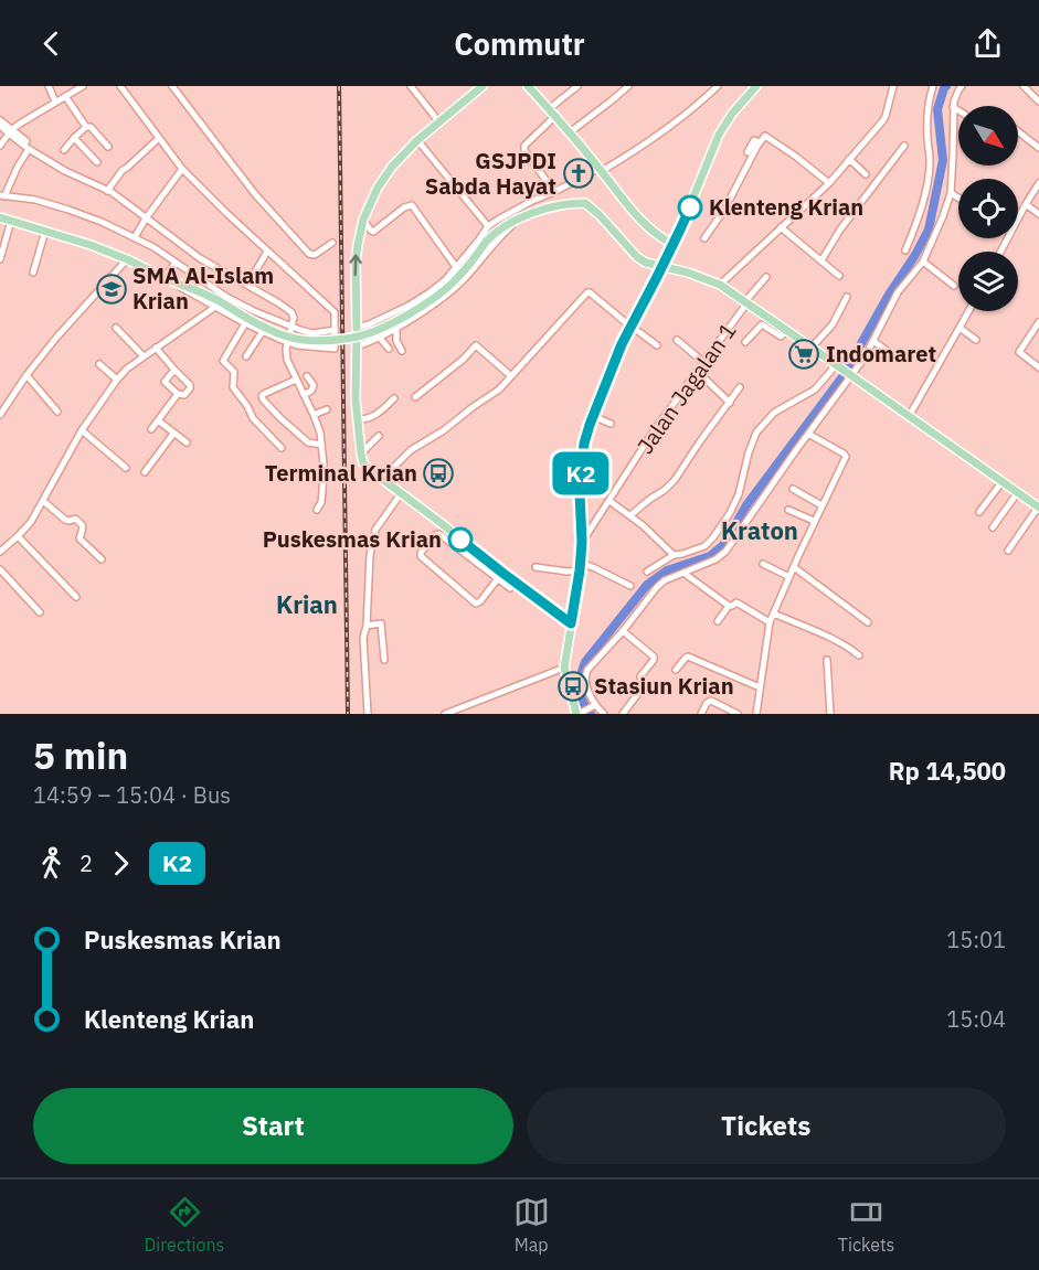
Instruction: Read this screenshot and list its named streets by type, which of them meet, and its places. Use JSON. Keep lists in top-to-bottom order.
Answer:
{
  "streets": {
    "street": ["Jalan Jagalan 1"]
  },
  "districts": ["Kraton", "Krian"],
  "places": {
    "church": ["GSJPDI Sabda Hayat"],
    "other": ["Klenteng Krian", "Puskesmas Krian"],
    "school or university": ["SMA Al-Islam Krian"],
    "supermarket": ["Indomaret"],
    "bus stop": ["Terminal Krian", "Stasiun Krian"]
  },
  "lines": ["bus line K2"],
  "north": "bottom right",
  "page": {
    "header": "Commutr",
    "on_map": "K2",
    "heading": ["5 min", "14:59 – 15:04 · Bus", "Rp 14,500"],
    "legs": ["2", "K2"],
    "list": [
      {
        "name": "Puskesmas Krian",
        "value": "15:01"
      },
      {
        "name": "Klenteng Krian",
        "value": "15:04"
      }
    ],
    "buttons": ["Start", "Tickets"],
    "tabs": ["Directions", "Map", "Tickets"]
  }
}
